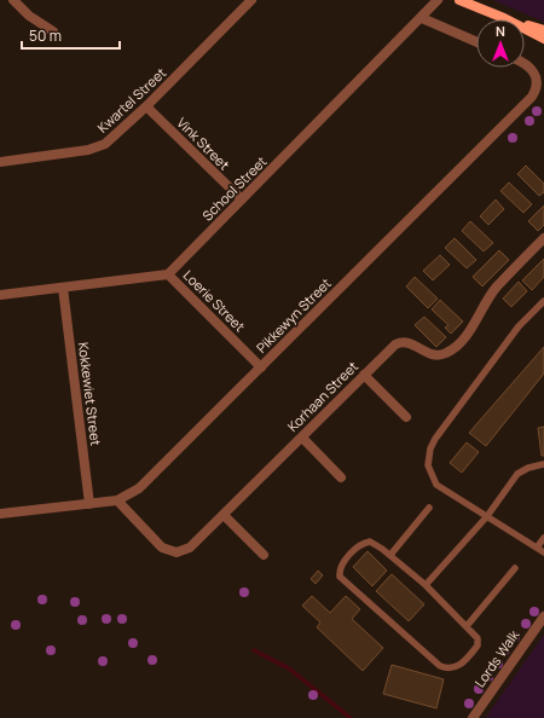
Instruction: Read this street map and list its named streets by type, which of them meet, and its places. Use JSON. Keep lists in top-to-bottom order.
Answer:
{
  "streets": {
    "street": [
      "Kwartel Street",
      "Vink Street",
      "School Street",
      "Loerie Street",
      "Pikkewyn Street",
      "Kokkewiet Street",
      "Korhaan Street",
      "Lords Walk"
    ]
  },
  "crossings": [
    ["Kwartel Street", "Vink Street"],
    ["Vink Street", "School Street"],
    ["School Street", "Loerie Street"],
    ["Loerie Street", "Pikkewyn Street"],
    ["Pikkewyn Street", "Kokkewiet Street"],
    ["Pikkewyn Street", "Korhaan Street"]
  ],
  "scale_bar": "50 m",
  "north": "top"
}
